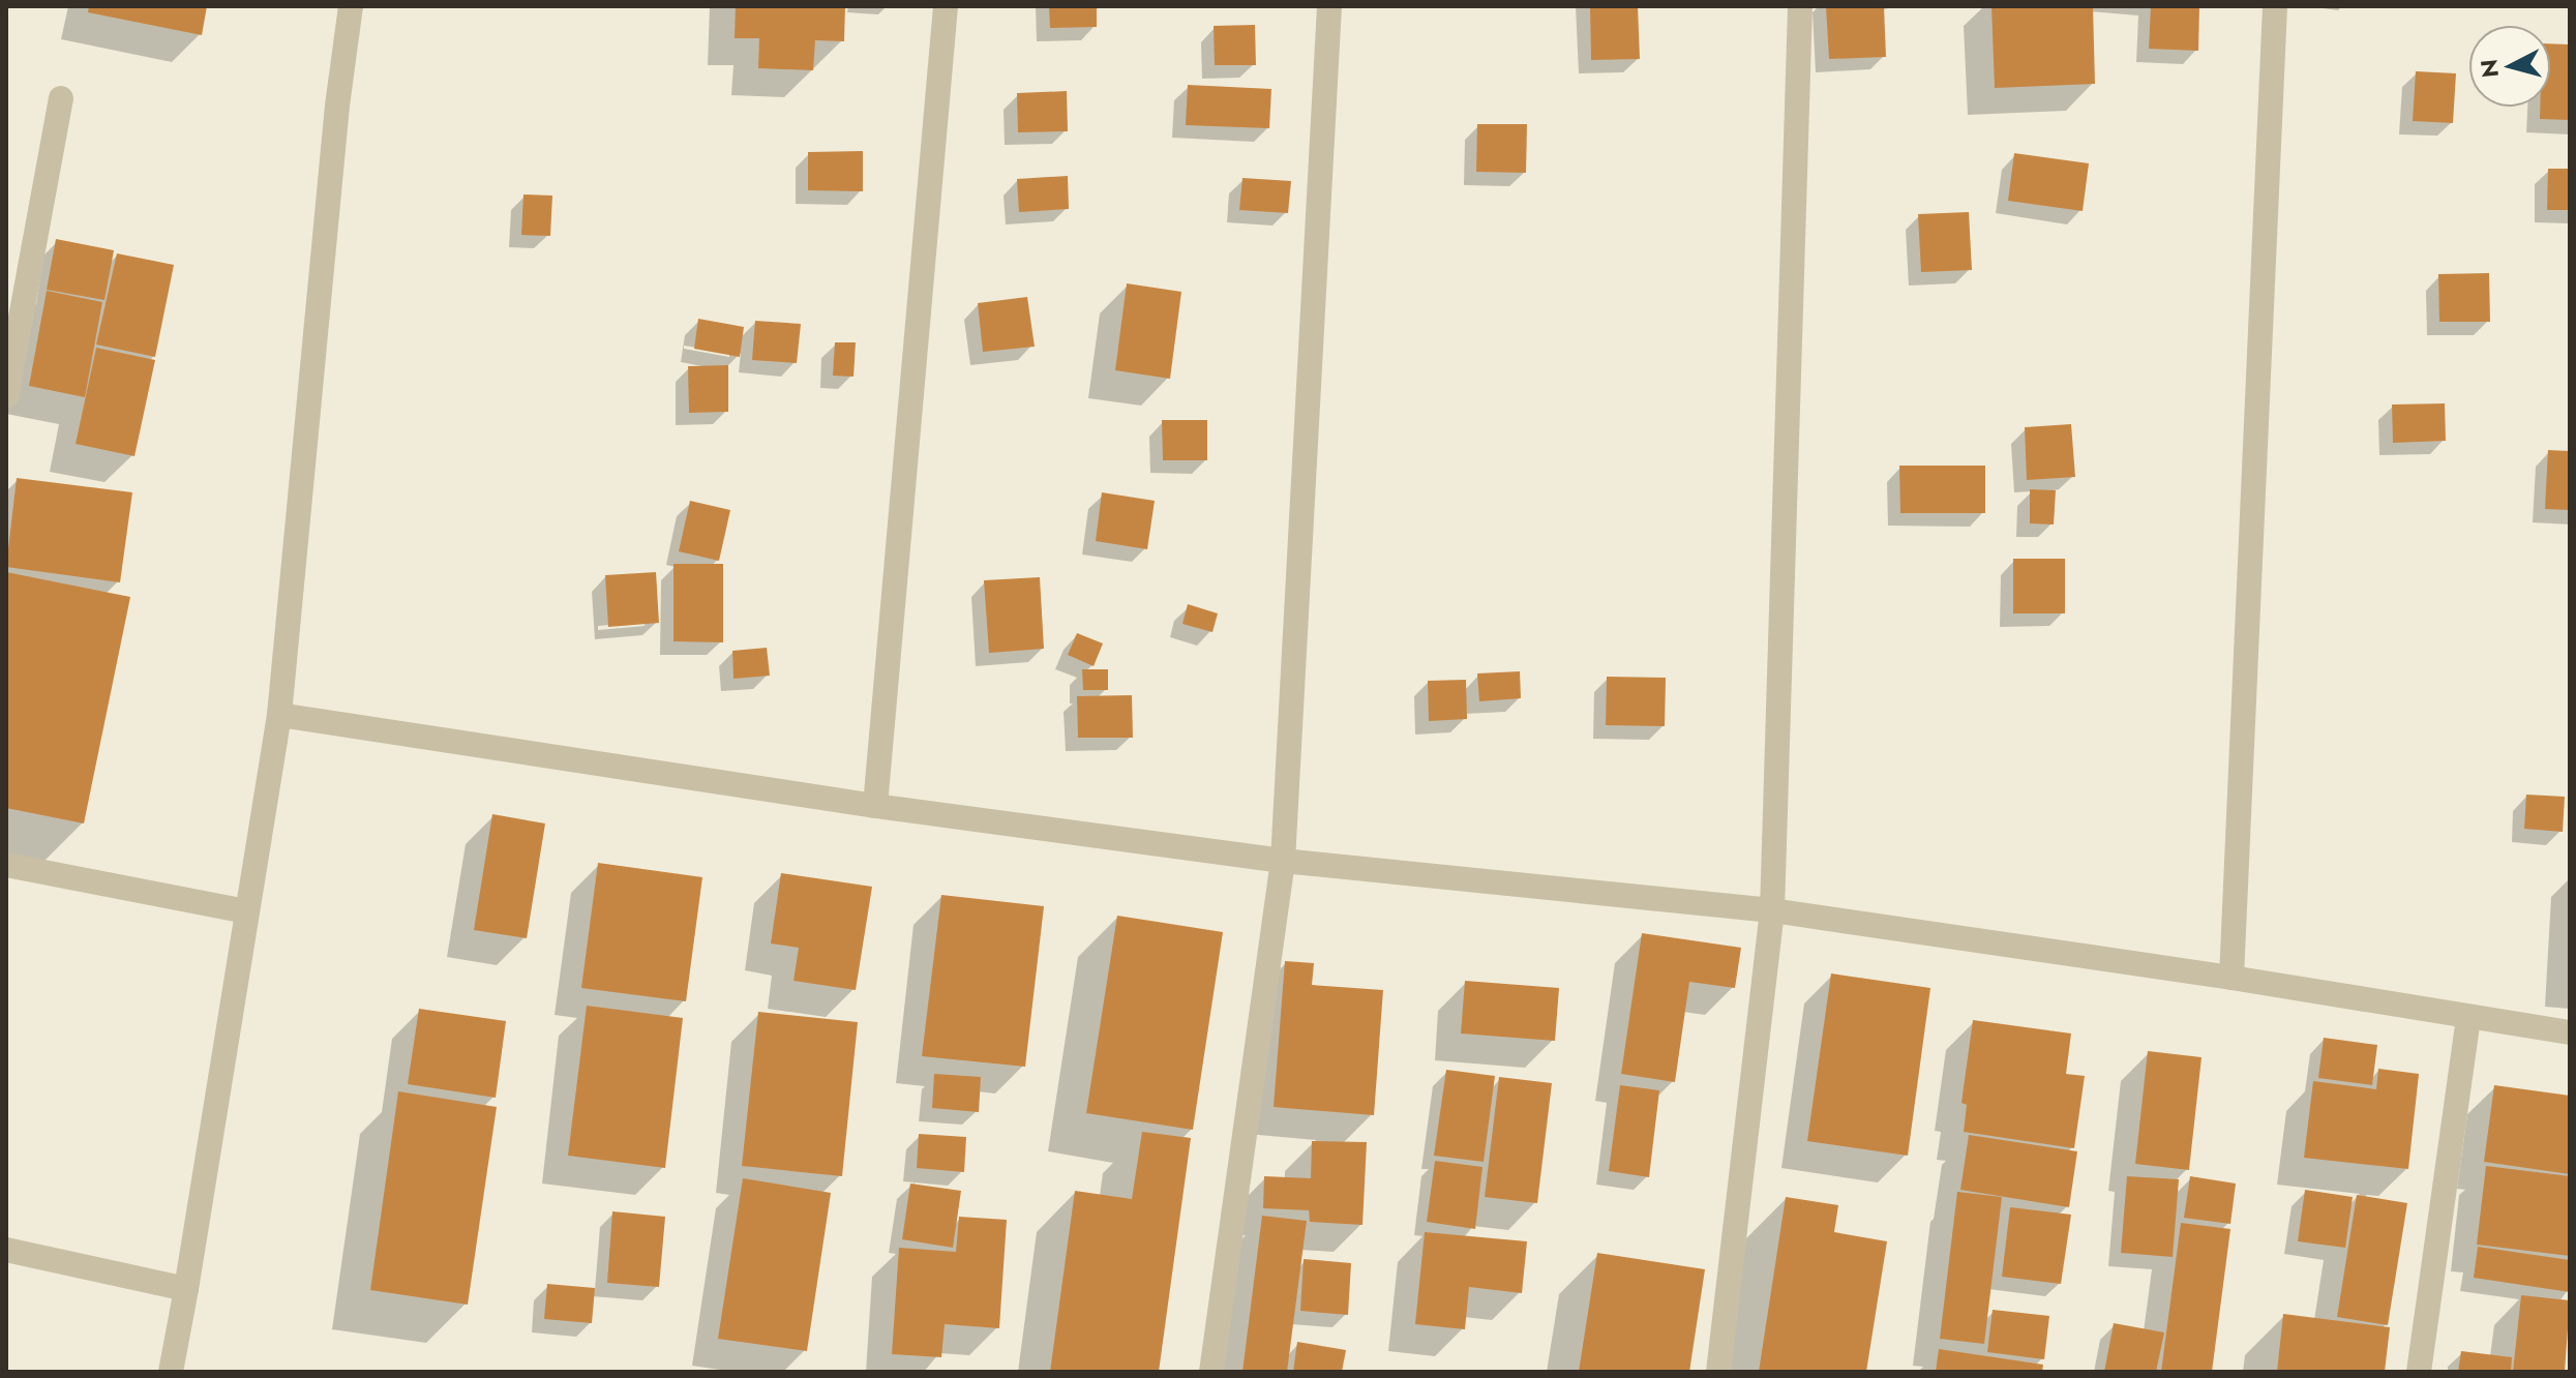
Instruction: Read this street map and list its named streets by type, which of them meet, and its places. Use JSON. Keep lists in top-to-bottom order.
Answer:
{
  "north": "left"
}
